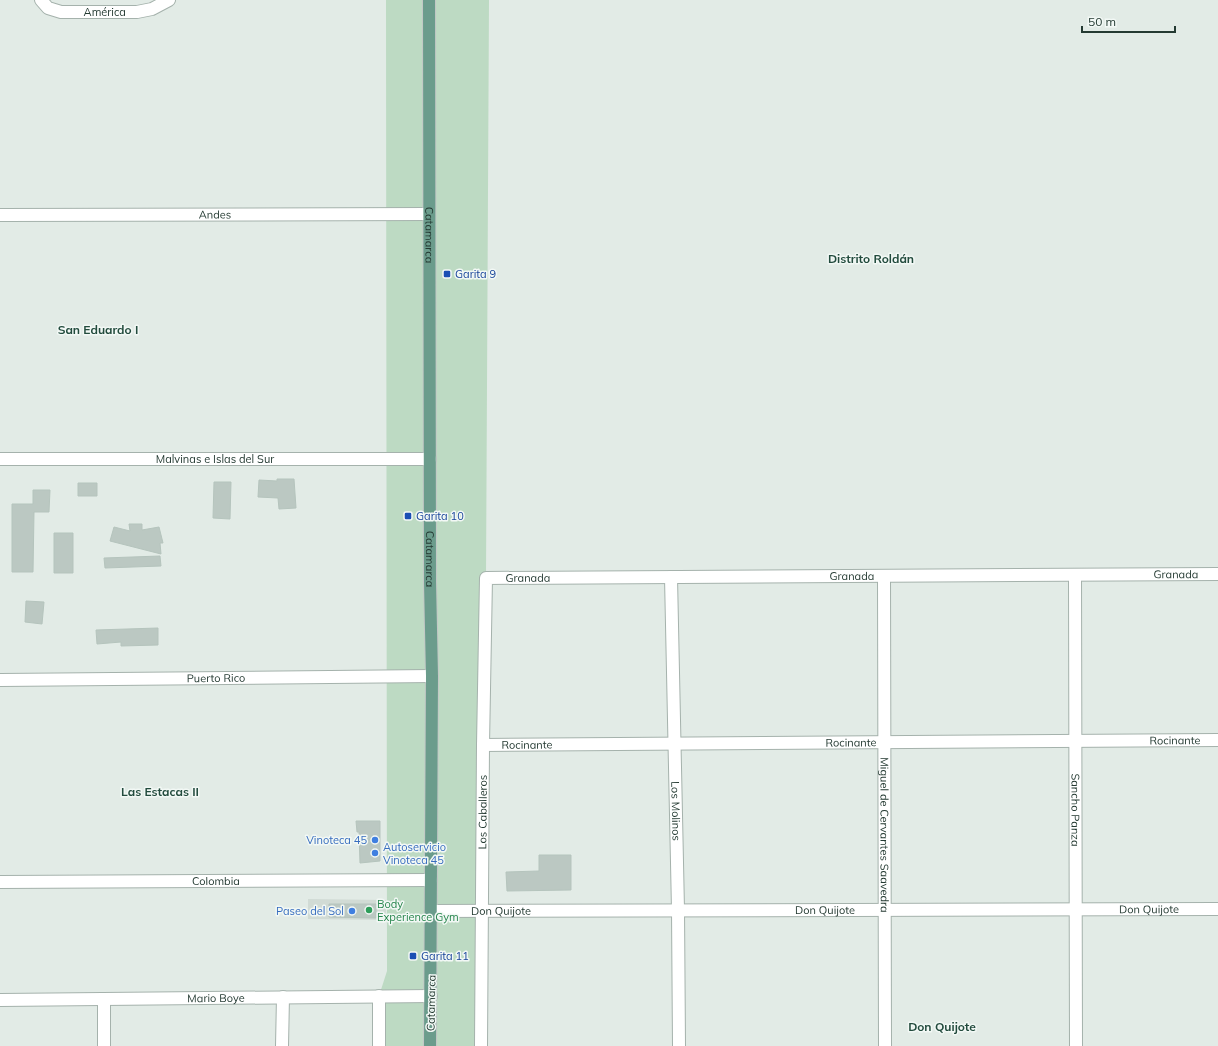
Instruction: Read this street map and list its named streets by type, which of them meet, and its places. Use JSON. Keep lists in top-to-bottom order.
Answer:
{
  "streets": {
    "main road": ["Catamarca"],
    "street": [
      "América",
      "Andes",
      "Malvinas e Islas del Sur",
      "Granada",
      "Puerto Rico",
      "Rocinante",
      "Sancho Panza",
      "Los Molinos",
      "Los Caballeros",
      "Miguel de Cervantes Saavedra",
      "Colombia",
      "Don Quijote",
      "Mario Boye"
    ]
  },
  "crossings": [
    ["Andes", "Catamarca"],
    ["Catamarca", "Malvinas e Islas del Sur"],
    ["Catamarca", "Puerto Rico"],
    ["Catamarca", "Colombia"],
    ["Catamarca", "Don Quijote"],
    ["Catamarca", "Mario Boye"],
    ["Granada", "Sancho Panza"],
    ["Granada", "Los Molinos"],
    ["Granada", "Los Caballeros"],
    ["Granada", "Miguel de Cervantes Saavedra"],
    ["Rocinante", "Sancho Panza"],
    ["Rocinante", "Los Molinos"],
    ["Rocinante", "Los Caballeros"],
    ["Rocinante", "Miguel de Cervantes Saavedra"],
    ["Sancho Panza", "Don Quijote"],
    ["Los Molinos", "Don Quijote"],
    ["Los Caballeros", "Don Quijote"],
    ["Miguel de Cervantes Saavedra", "Don Quijote"]
  ],
  "districts": [
    "Distrito Roldán",
    "San Eduardo I",
    "Las Estacas II",
    "Don Quijote"
  ],
  "places": {
    "transit": ["Garita 9", "Garita 10", "Garita 11"],
    "other": [
      "Vinoteca 45",
      "Autoservicio Vinoteca 45",
      "Body Experience Gym",
      "Paseo del Sol"
    ]
  },
  "scale_bar": "50 m"
}
